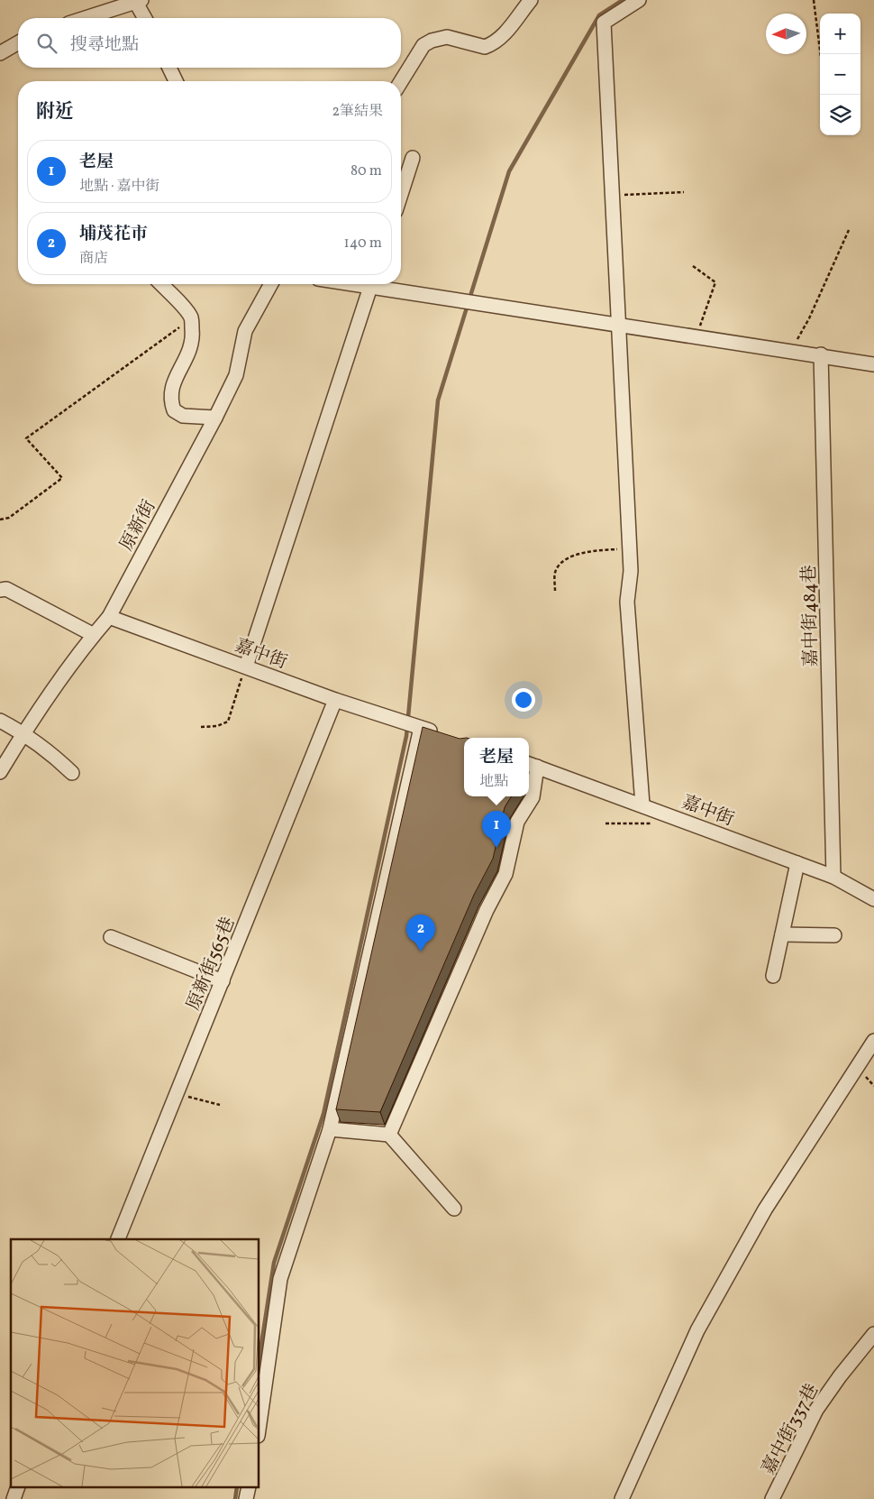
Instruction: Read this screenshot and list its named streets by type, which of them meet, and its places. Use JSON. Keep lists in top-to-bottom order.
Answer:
{
  "streets": {
    "street": [
      "原新街",
      "嘉中街484巷",
      "嘉中街",
      "原新街565巷",
      "嘉中街337巷"
    ]
  },
  "crossings": [
    ["原新街", "嘉中街"],
    ["嘉中街484巷", "嘉中街"],
    ["嘉中街", "原新街565巷"]
  ],
  "north": "left",
  "page": {
    "map_buttons": ["+", "−"],
    "search": "搜尋地點",
    "heading": ["附近", "2筆結果"],
    "list": [
      {
        "mark": "1",
        "name": "老屋",
        "note": "地點 · 嘉中街",
        "value": "80 m"
      },
      {
        "mark": "2",
        "name": "埔茂花市",
        "note": "商店",
        "value": "140 m"
      }
    ],
    "popup": ["老屋", "地點"],
    "pins": ["1", "2"]
  }
}
